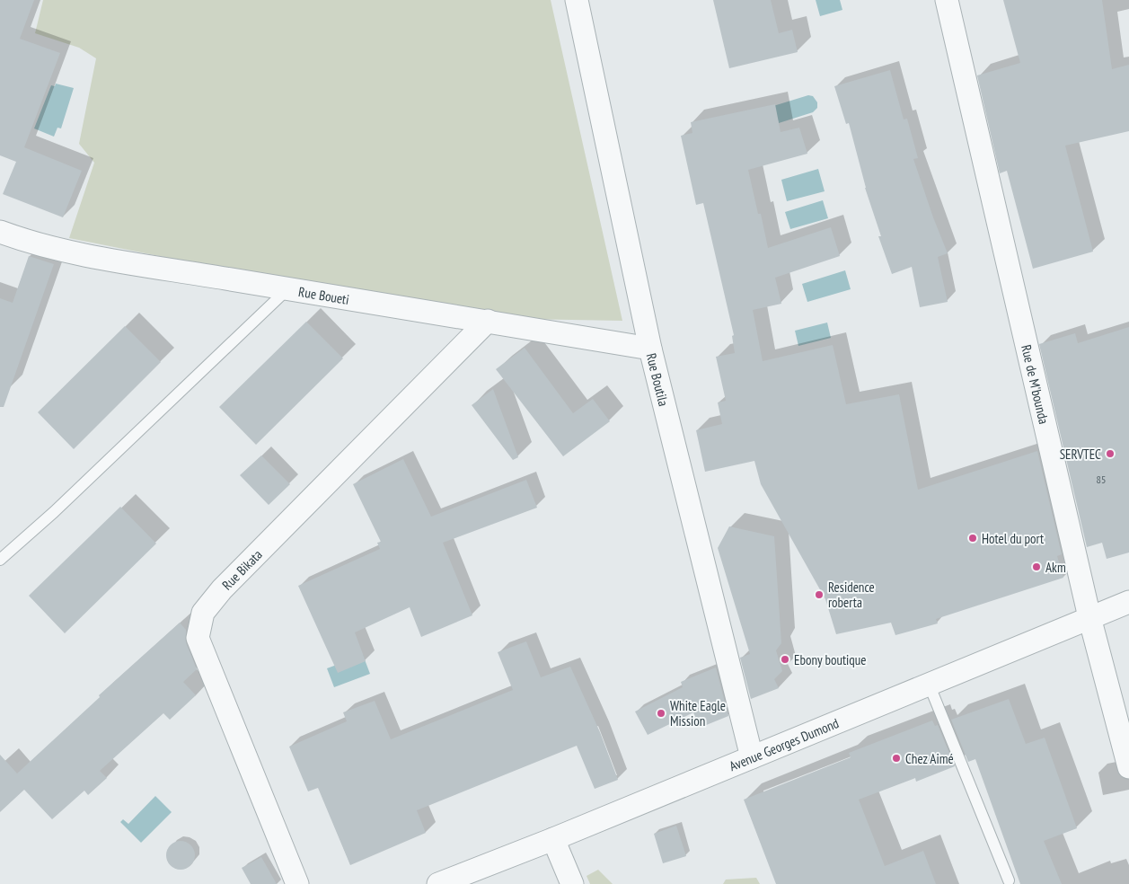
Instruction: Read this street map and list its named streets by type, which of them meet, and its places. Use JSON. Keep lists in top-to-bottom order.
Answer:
{
  "streets": {
    "street": [
      "Rue Boueti",
      "Rue Boutila",
      "Rue de M'bounda",
      "Rue Bikata",
      "Avenue Georges Dumond"
    ]
  },
  "crossings": [
    ["Rue Boueti", "Rue Boutila"],
    ["Rue Boueti", "Rue Bikata"],
    ["Rue Boutila", "Avenue Georges Dumond"],
    ["Rue de M'bounda", "Avenue Georges Dumond"]
  ],
  "places": [
    "SERVTEC",
    "Hotel du port",
    "Akm",
    "Residence roberta",
    "Ebony boutique",
    "White Eagle Mission",
    "Chez Aimé"
  ],
  "house_numbers": ["85"]
}
